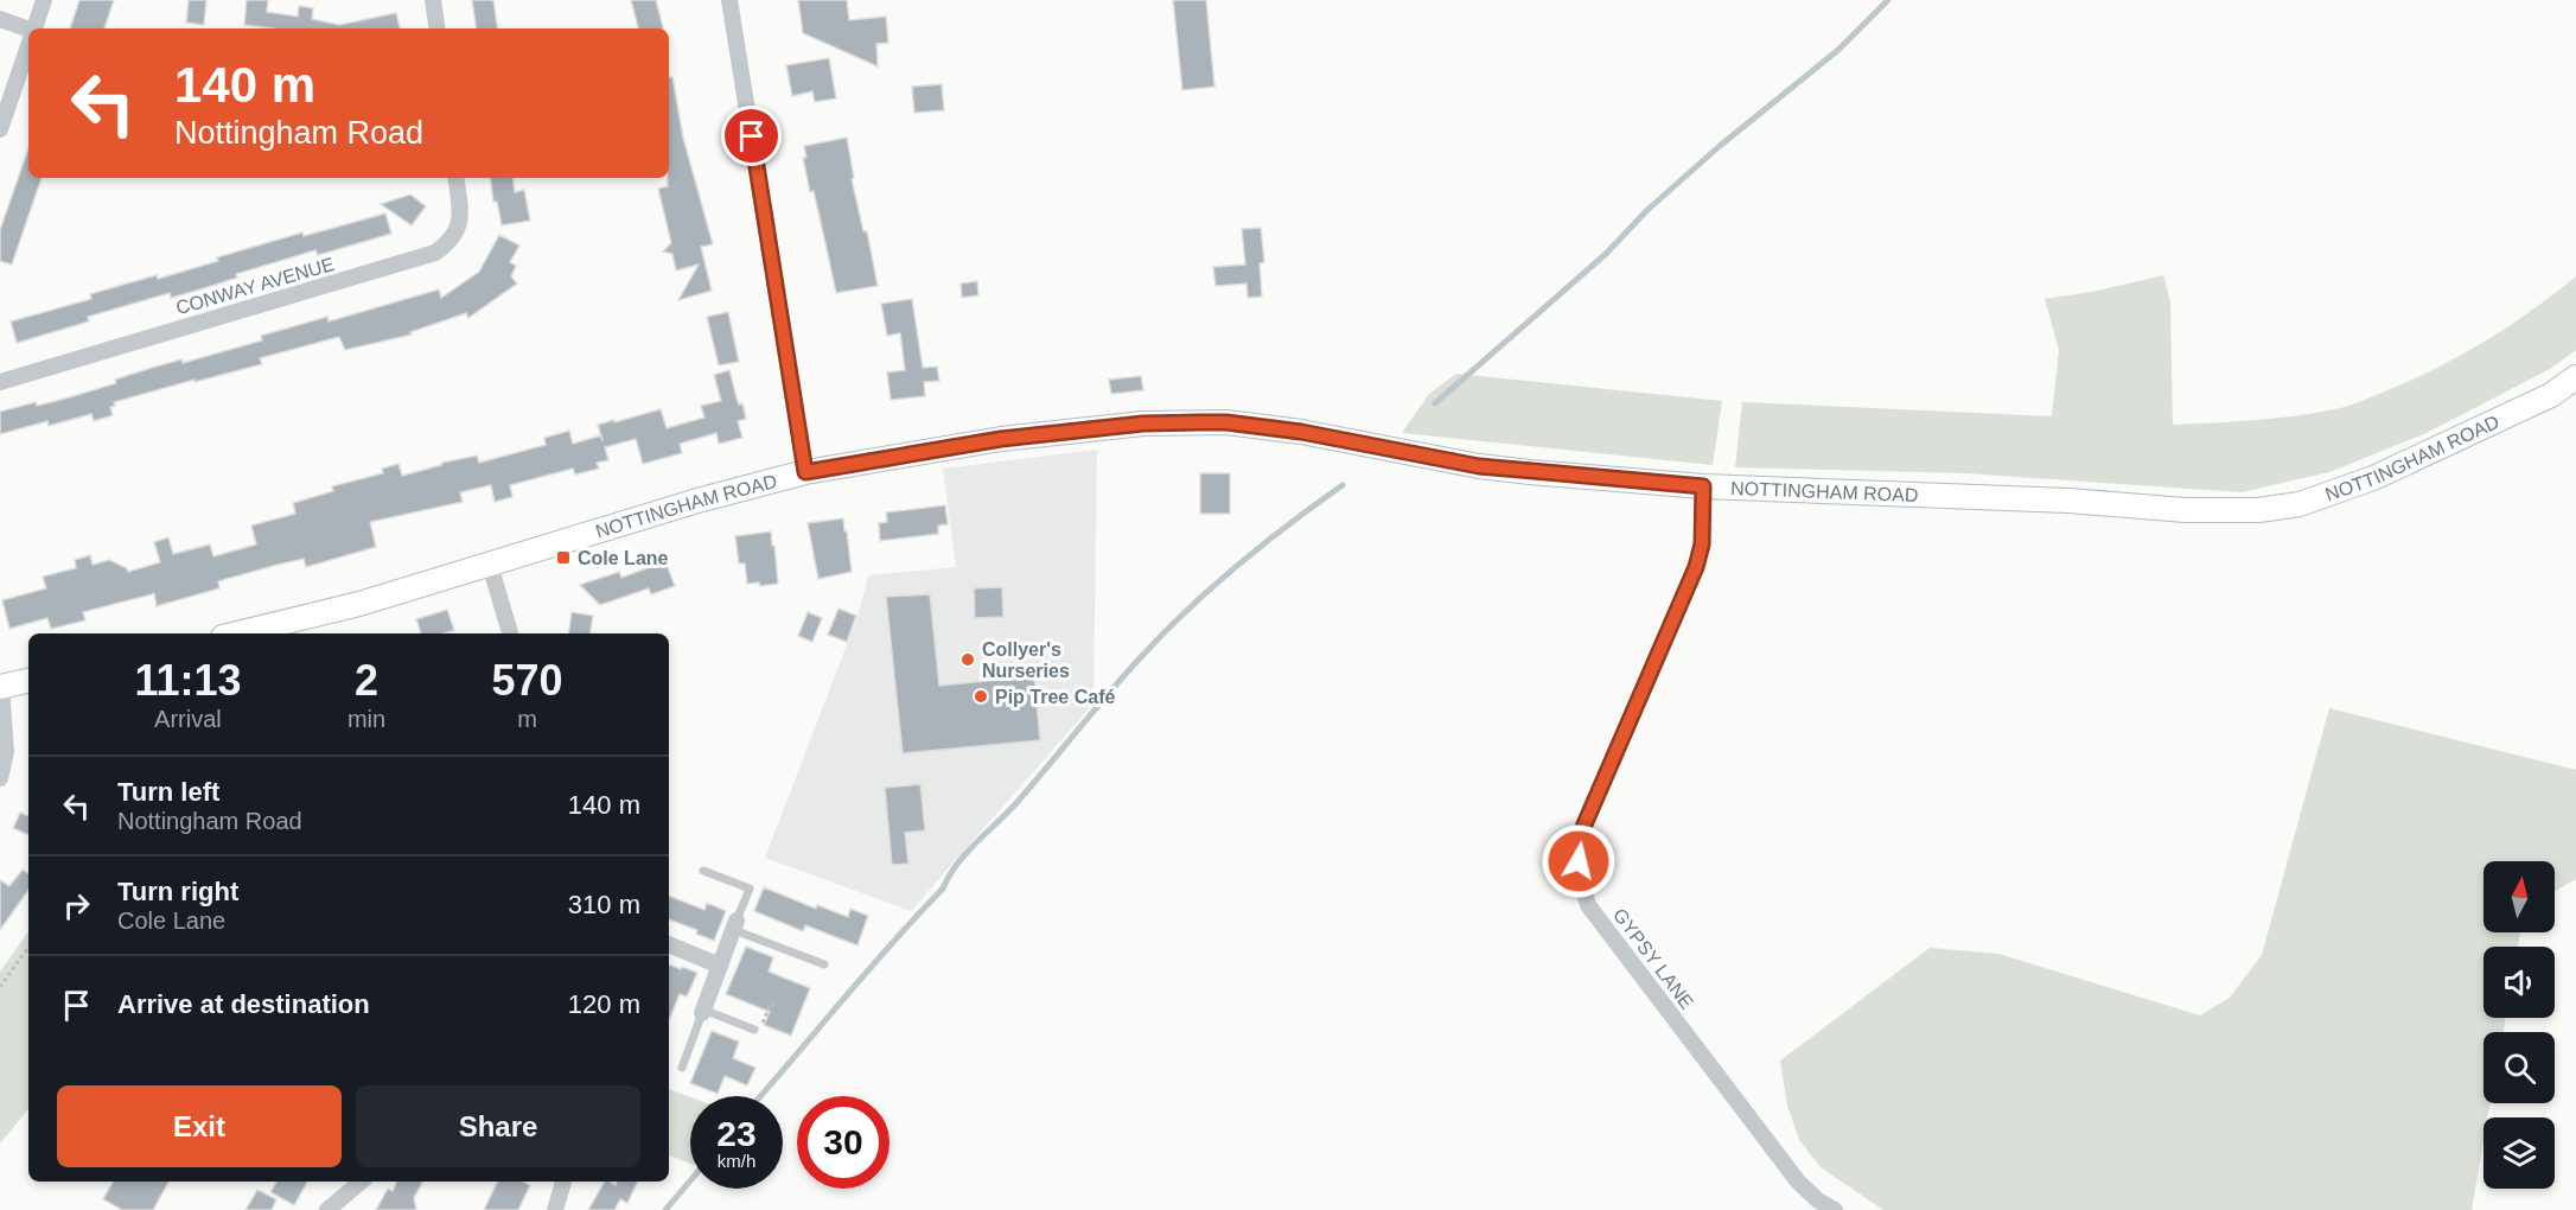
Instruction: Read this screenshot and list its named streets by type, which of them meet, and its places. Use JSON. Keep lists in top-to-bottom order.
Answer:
{
  "streets": {
    "main road": ["NOTTINGHAM ROAD"],
    "street": ["CONWAY AVENUE", "GYPSY LANE"]
  },
  "crossings": [
    ["NOTTINGHAM ROAD", "GYPSY LANE"]
  ],
  "places": {
    "transit": ["Cole Lane"],
    "other": ["Collyer's Nurseries", "Pip Tree Café"]
  },
  "north": "top",
  "page": {
    "turn": ["140 m", "Nottingham Road"],
    "eta": [
      "11:13",
      "Arrival",
      "2",
      "min",
      "570",
      "m"
    ],
    "list": [
      {
        "name": "Turn left",
        "note": "Nottingham Road",
        "value": "140 m"
      },
      {
        "name": "Turn right",
        "note": "Cole Lane",
        "value": "310 m"
      },
      {
        "name": "Arrive at destination",
        "value": "120 m"
      }
    ],
    "buttons": ["Exit", "Share"],
    "speed": "23 km/h",
    "limit": "30"
  }
}
